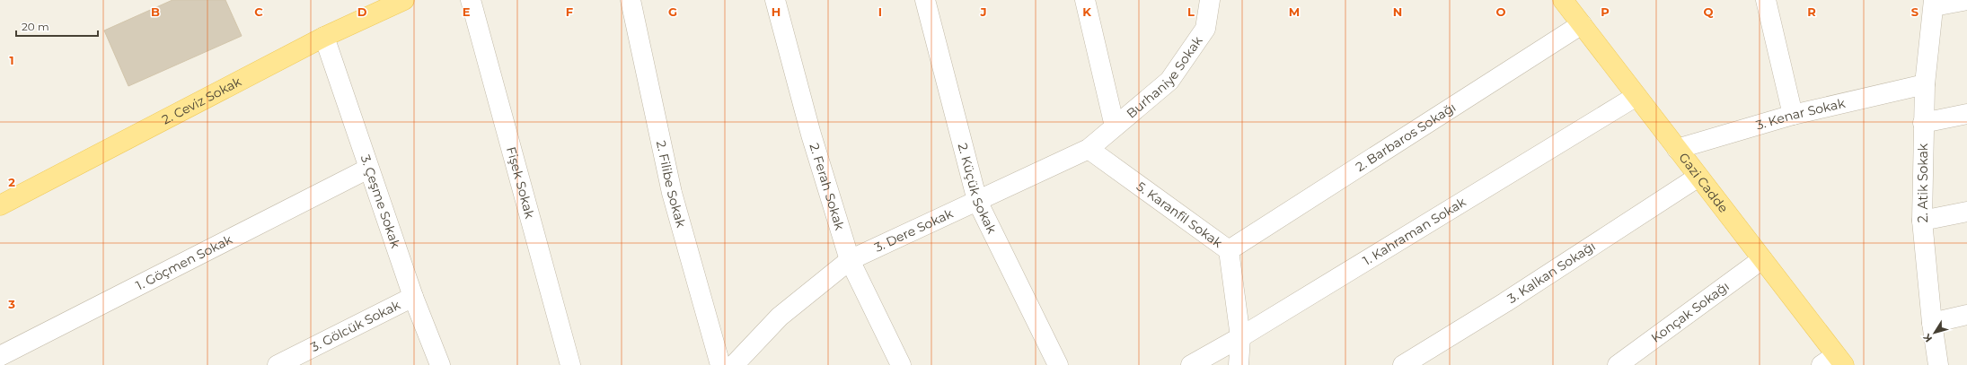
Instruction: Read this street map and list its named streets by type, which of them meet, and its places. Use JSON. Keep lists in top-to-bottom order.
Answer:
{
  "streets": {
    "main road": ["2. Ceviz Sokak", "Gazi Cadde"],
    "street": [
      "Burhaniye Sokak",
      "3. Kenar Sokak",
      "2. Barbaros Sokağı",
      "Fişek Sokak",
      "2. Atik Sokak",
      "2. Filibe Sokak",
      "2. Ferah Sokak",
      "2. Küçük Sokak",
      "3. Çeşme Sokak",
      "5. Karanfil Sokak",
      "3. Dere Sokak",
      "1. Kahraman Sokak",
      "1. Göçmen Sokak",
      "3. Kalkan Sokağı",
      "Konçak Sokağı",
      "3. Gölcük Sokak"
    ]
  },
  "crossings": [
    ["Burhaniye Sokak", "3. Dere Sokak"],
    ["2. Ceviz Sokak", "3. Çeşme Sokak"],
    ["3. Kenar Sokak", "Gazi Cadde"],
    ["3. Kenar Sokak", "2. Atik Sokak"],
    ["2. Barbaros Sokağı", "Gazi Cadde"],
    ["2. Barbaros Sokağı", "5. Karanfil Sokak"],
    ["Gazi Cadde", "1. Kahraman Sokak"],
    ["Gazi Cadde", "3. Kalkan Sokağı"],
    ["Gazi Cadde", "Konçak Sokağı"],
    ["2. Ferah Sokak", "3. Dere Sokak"],
    ["2. Küçük Sokak", "3. Dere Sokak"],
    ["3. Çeşme Sokak", "1. Göçmen Sokak"],
    ["3. Çeşme Sokak", "3. Gölcük Sokak"],
    ["5. Karanfil Sokak", "3. Dere Sokak"],
    ["5. Karanfil Sokak", "1. Kahraman Sokak"]
  ],
  "scale_bar": "20 m",
  "north": "bottom left",
  "grid": {
    "columns": [
      "B",
      "C",
      "D",
      "E",
      "F",
      "G",
      "H",
      "I",
      "J",
      "K",
      "L",
      "M",
      "N",
      "O",
      "P",
      "Q",
      "R",
      "S"
    ],
    "rows": ["1", "2", "3"]
  }
}
